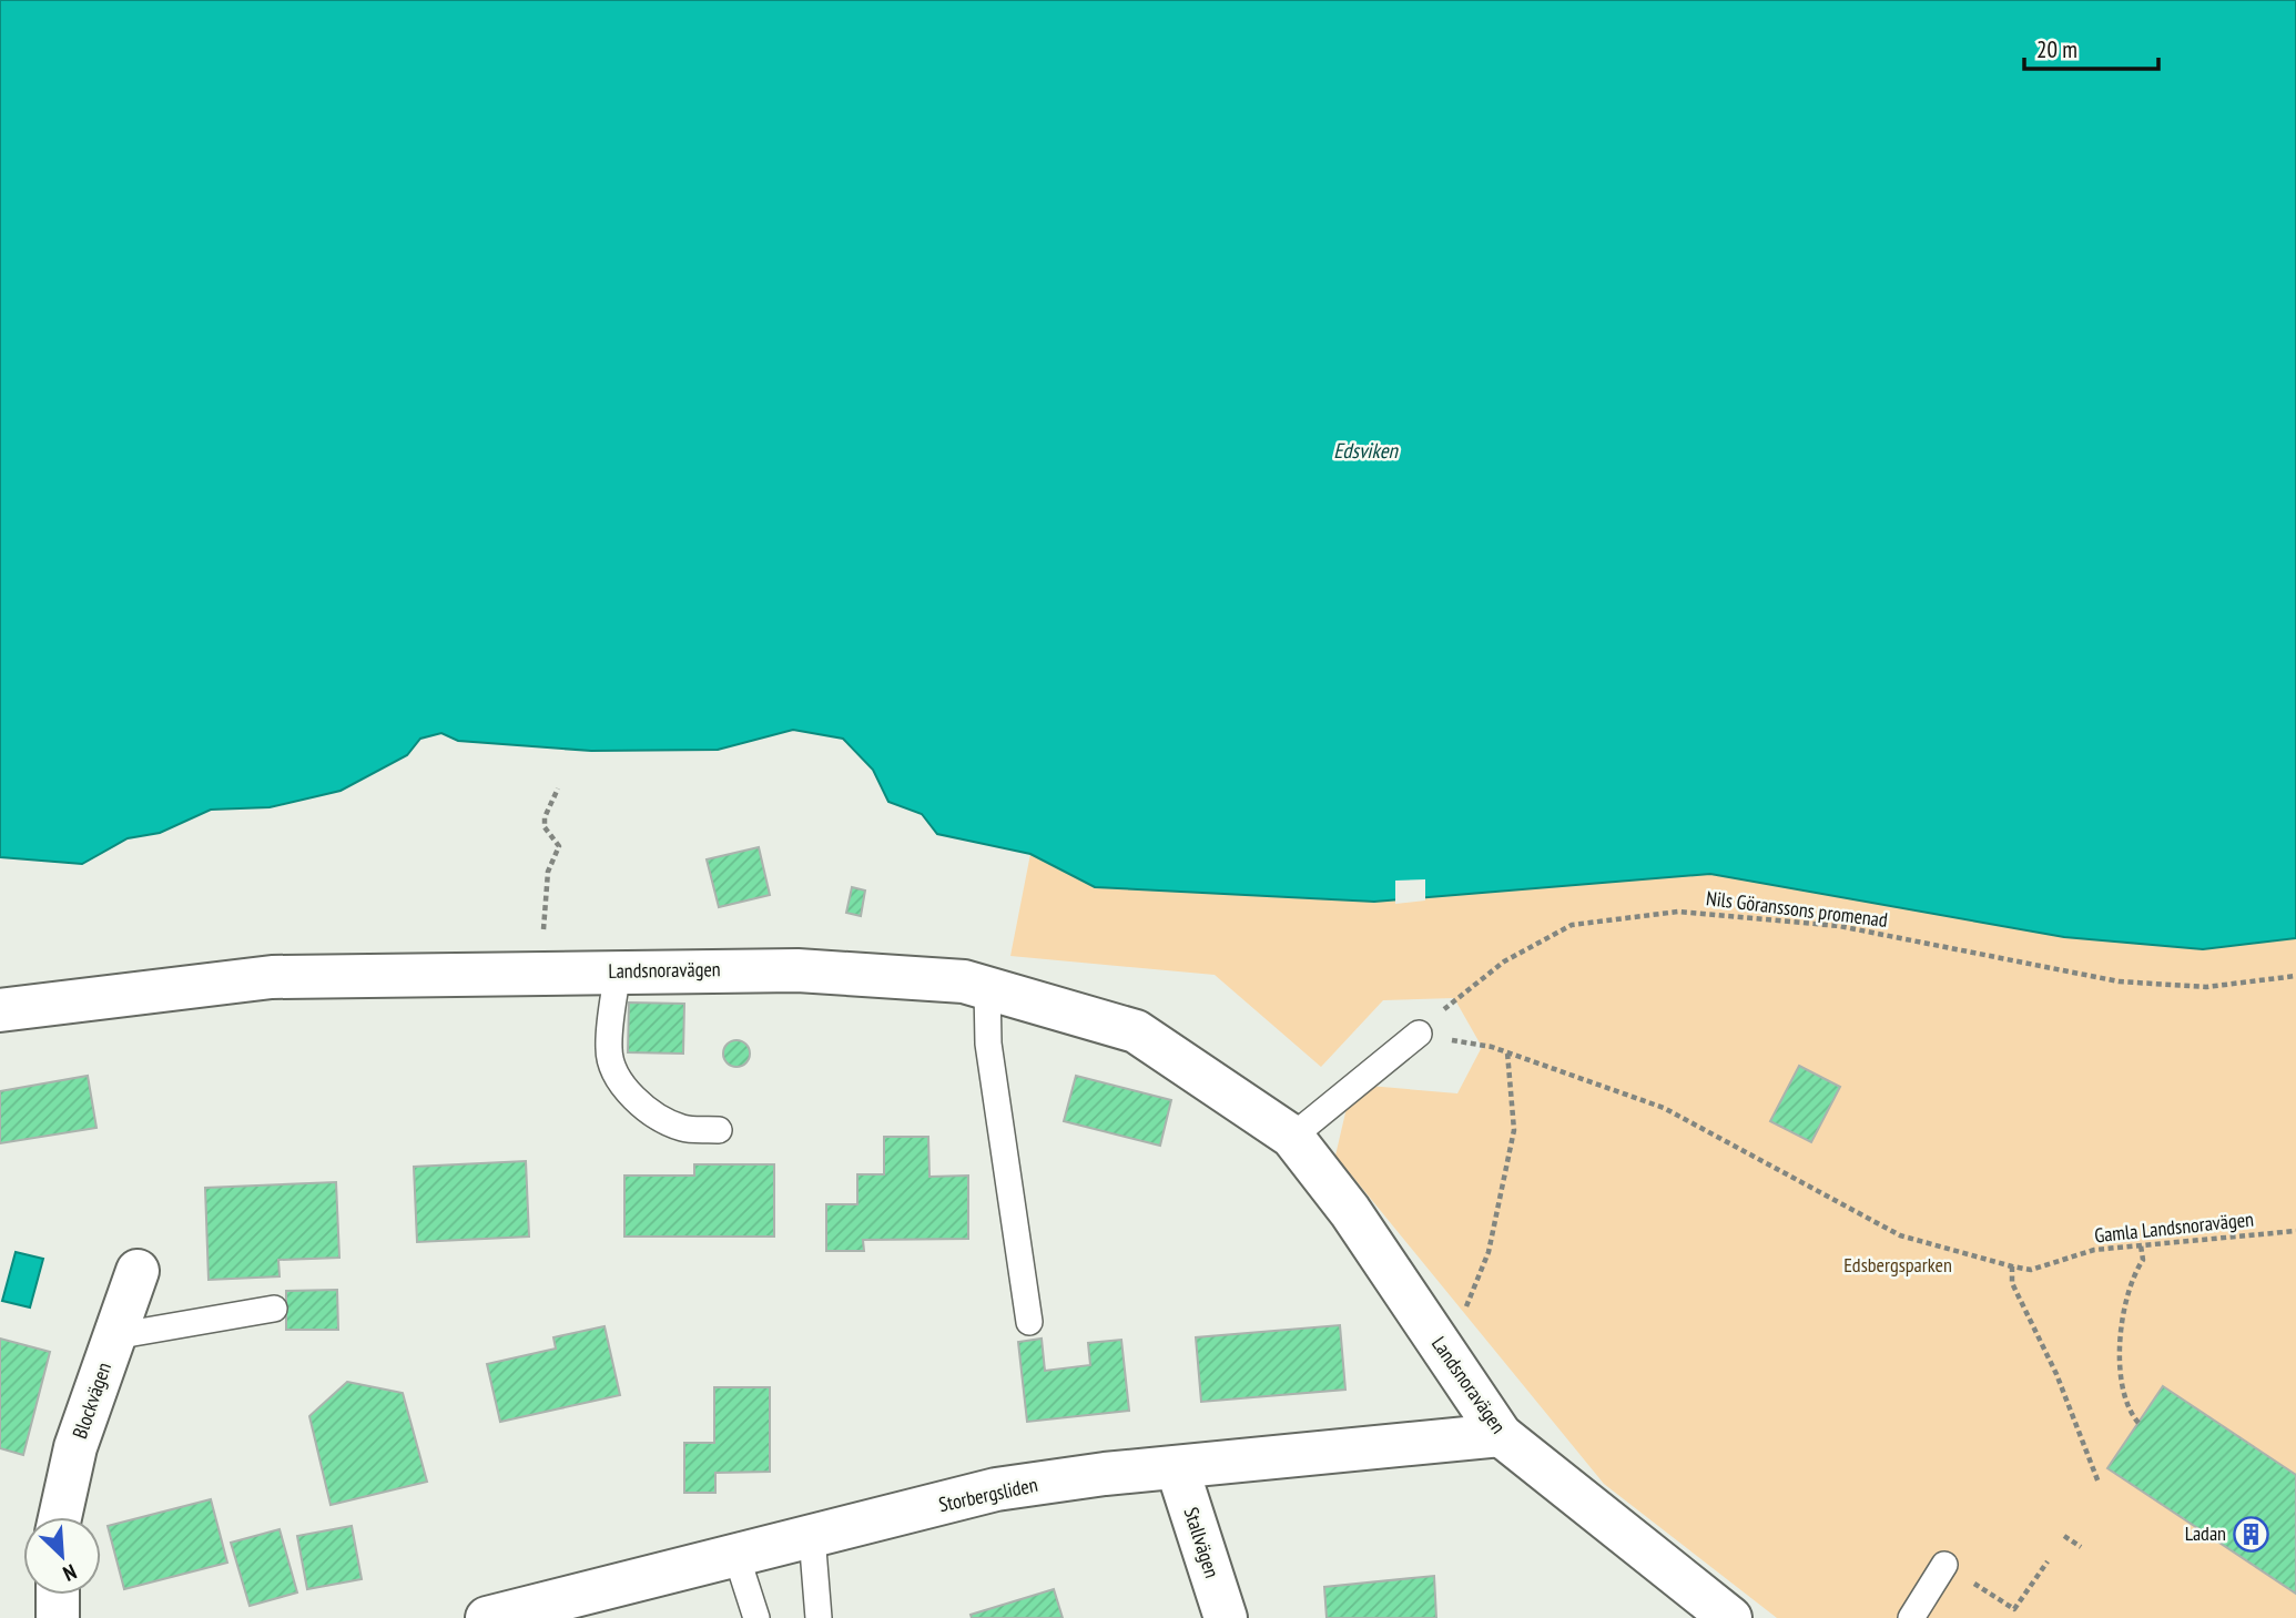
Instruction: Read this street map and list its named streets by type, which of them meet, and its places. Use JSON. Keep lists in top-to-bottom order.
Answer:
{
  "streets": {
    "street": [
      "Landsnoravägen",
      "Blockvägen",
      "Storbergsliden",
      "Stallvägen"
    ],
    "path": ["Nils Göranssons promenad", "Gamla Landsnoravägen"]
  },
  "crossings": [
    ["Nils Göranssons promenad", "Gamla Landsnoravägen"],
    ["Landsnoravägen", "Storbergsliden"],
    ["Storbergsliden", "Stallvägen"]
  ],
  "water": ["Edsviken"],
  "parks": ["Edsbergsparken"],
  "places": {
    "building": ["Ladan"]
  },
  "scale_bar": "20 m",
  "north": "bottom right"
}
